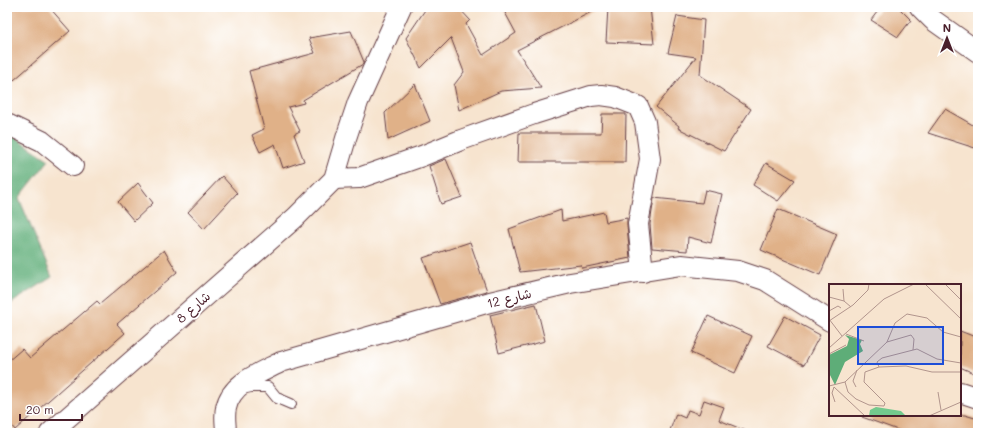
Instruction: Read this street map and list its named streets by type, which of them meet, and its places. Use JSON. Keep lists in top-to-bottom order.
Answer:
{
  "streets": {
    "street": ["شارع 12", "شارع 8"]
  },
  "scale_bar": "20 m",
  "north": "top"
}
